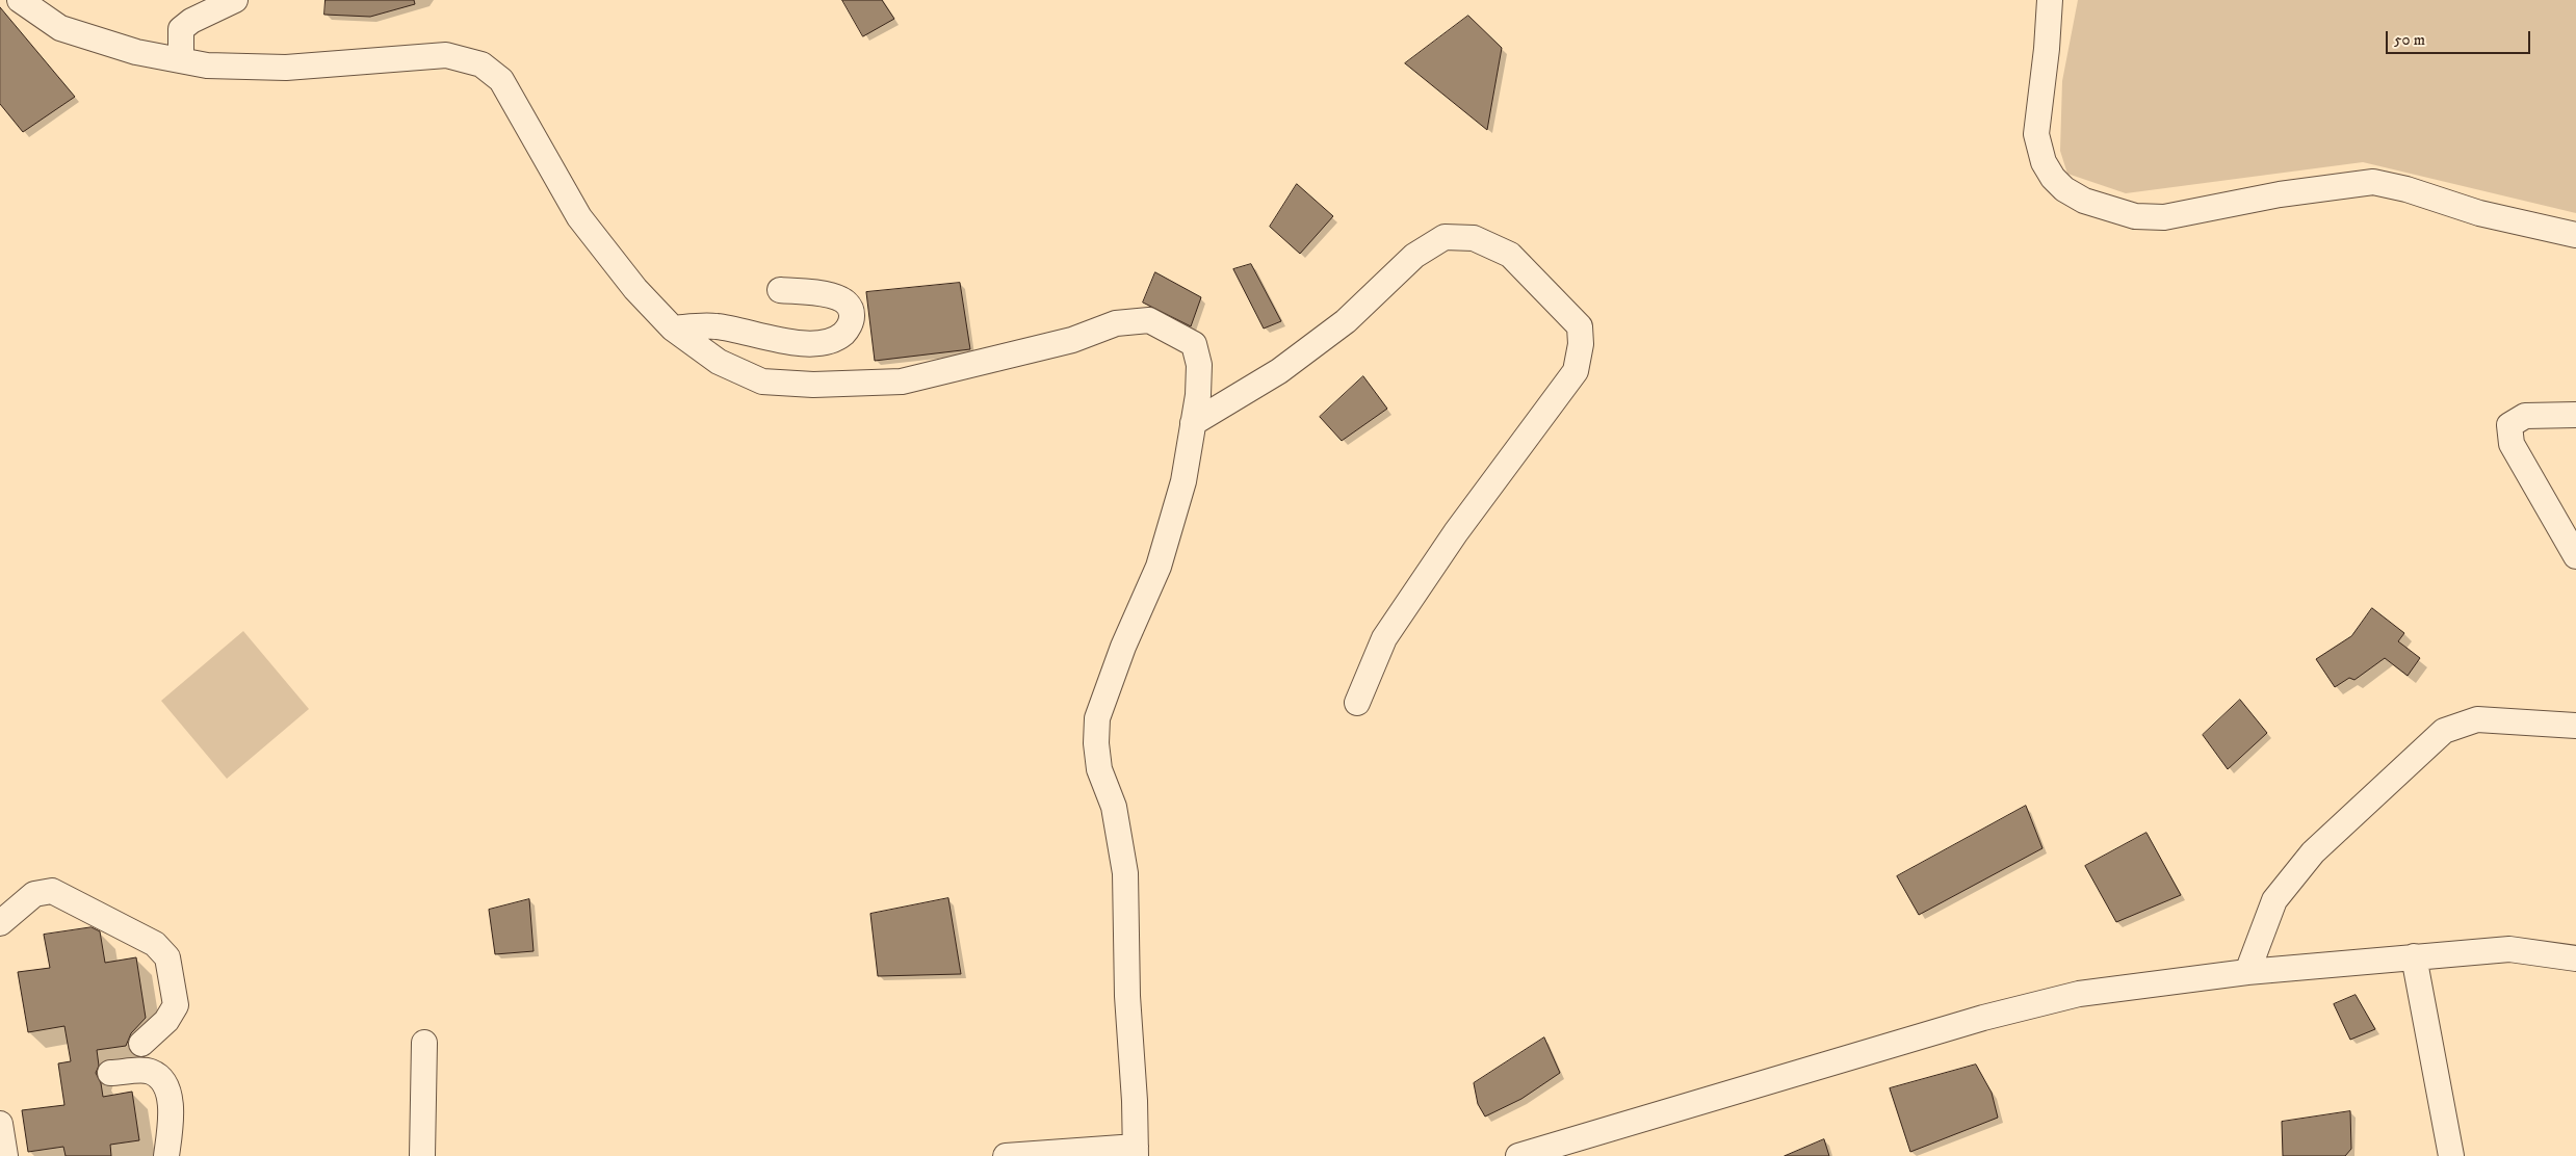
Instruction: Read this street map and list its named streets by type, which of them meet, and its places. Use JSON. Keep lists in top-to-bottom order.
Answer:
{
  "scale_bar": "50 m"
}
